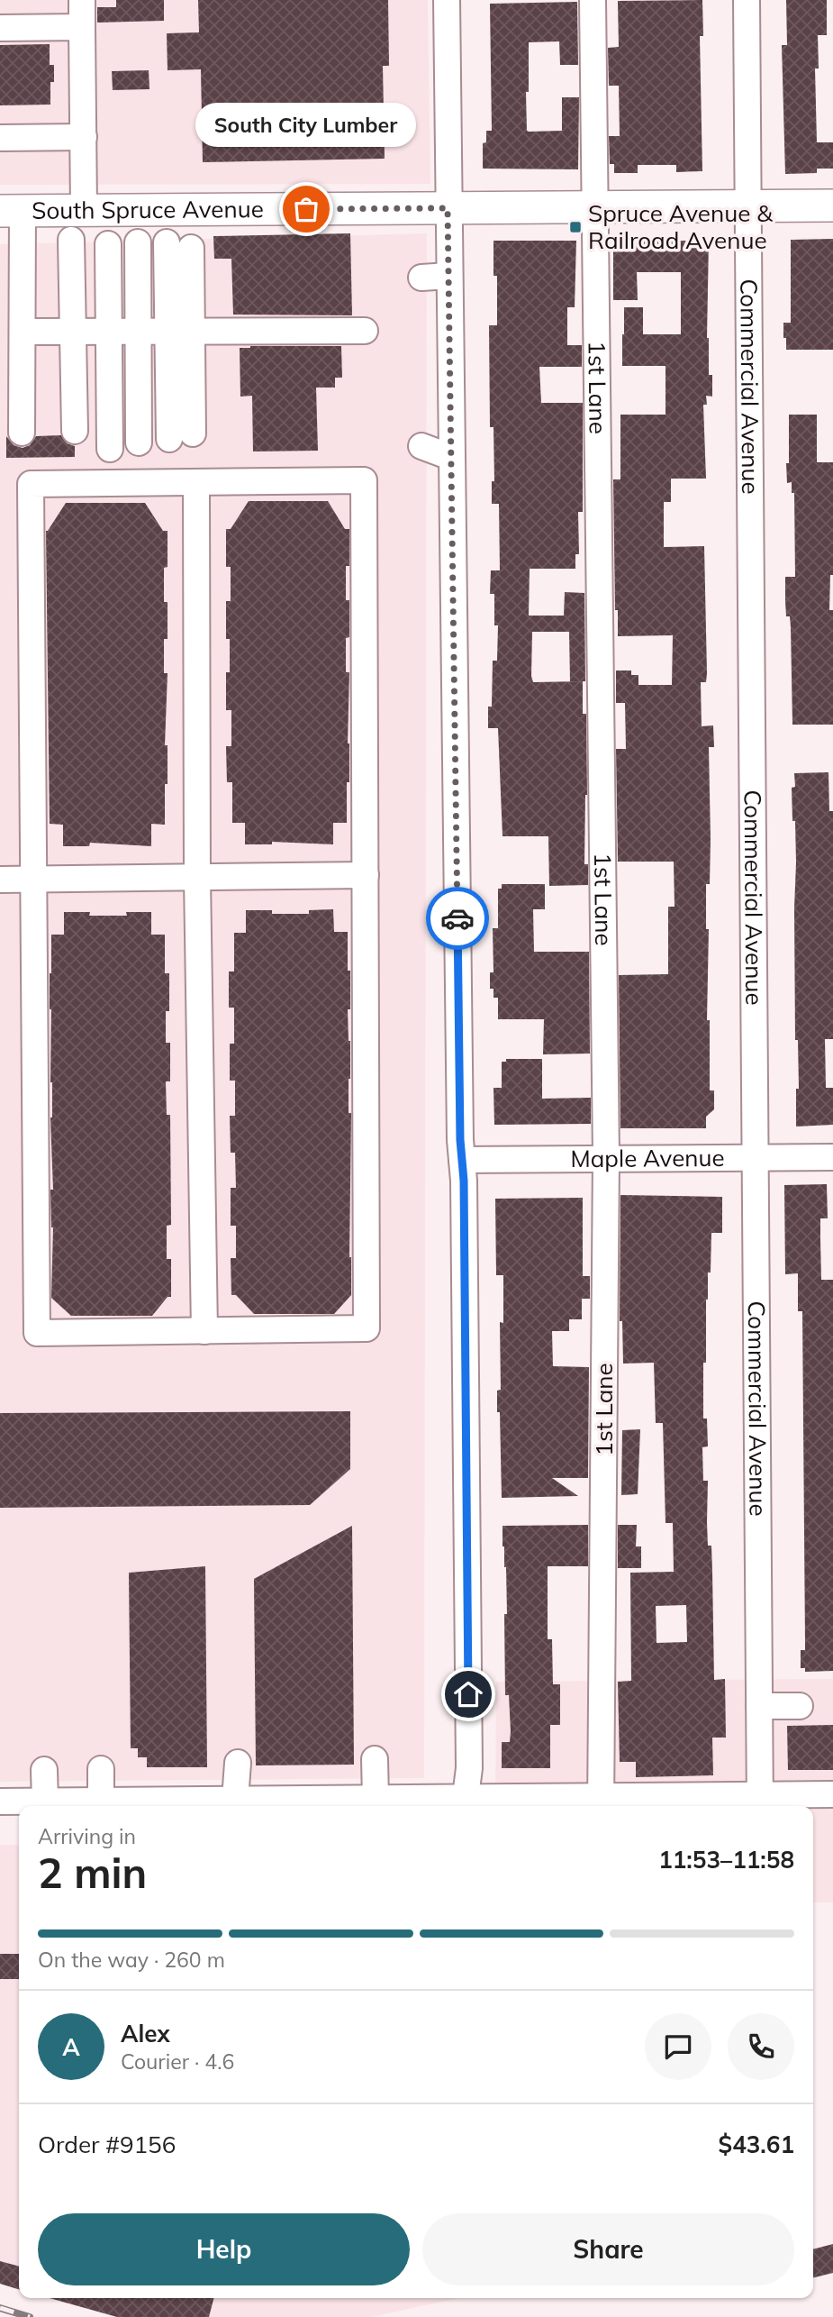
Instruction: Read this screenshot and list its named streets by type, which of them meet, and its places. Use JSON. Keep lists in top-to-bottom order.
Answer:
{
  "streets": {
    "main road": ["South Spruce Avenue"],
    "street": ["1st Lane", "Commercial Avenue", "Maple Avenue"]
  },
  "crossings": [
    ["South Spruce Avenue", "1st Lane"],
    ["South Spruce Avenue", "Commercial Avenue"],
    ["1st Lane", "Maple Avenue"],
    ["Commercial Avenue", "Maple Avenue"]
  ],
  "places": {
    "other": ["South City Lumber"],
    "transit": ["Spruce Avenue & Railroad Avenue"]
  },
  "page": {
    "bubble": "South City Lumber",
    "heading": ["2 min", "Arriving in", "11:53–11:58"],
    "panel": [
      "Alex",
      "Courier · 4.6",
      "Order #9156",
      "$43.61"
    ],
    "bar": "On the way · 260 m",
    "round": "A",
    "buttons": ["Help", "Share"]
  }
}
